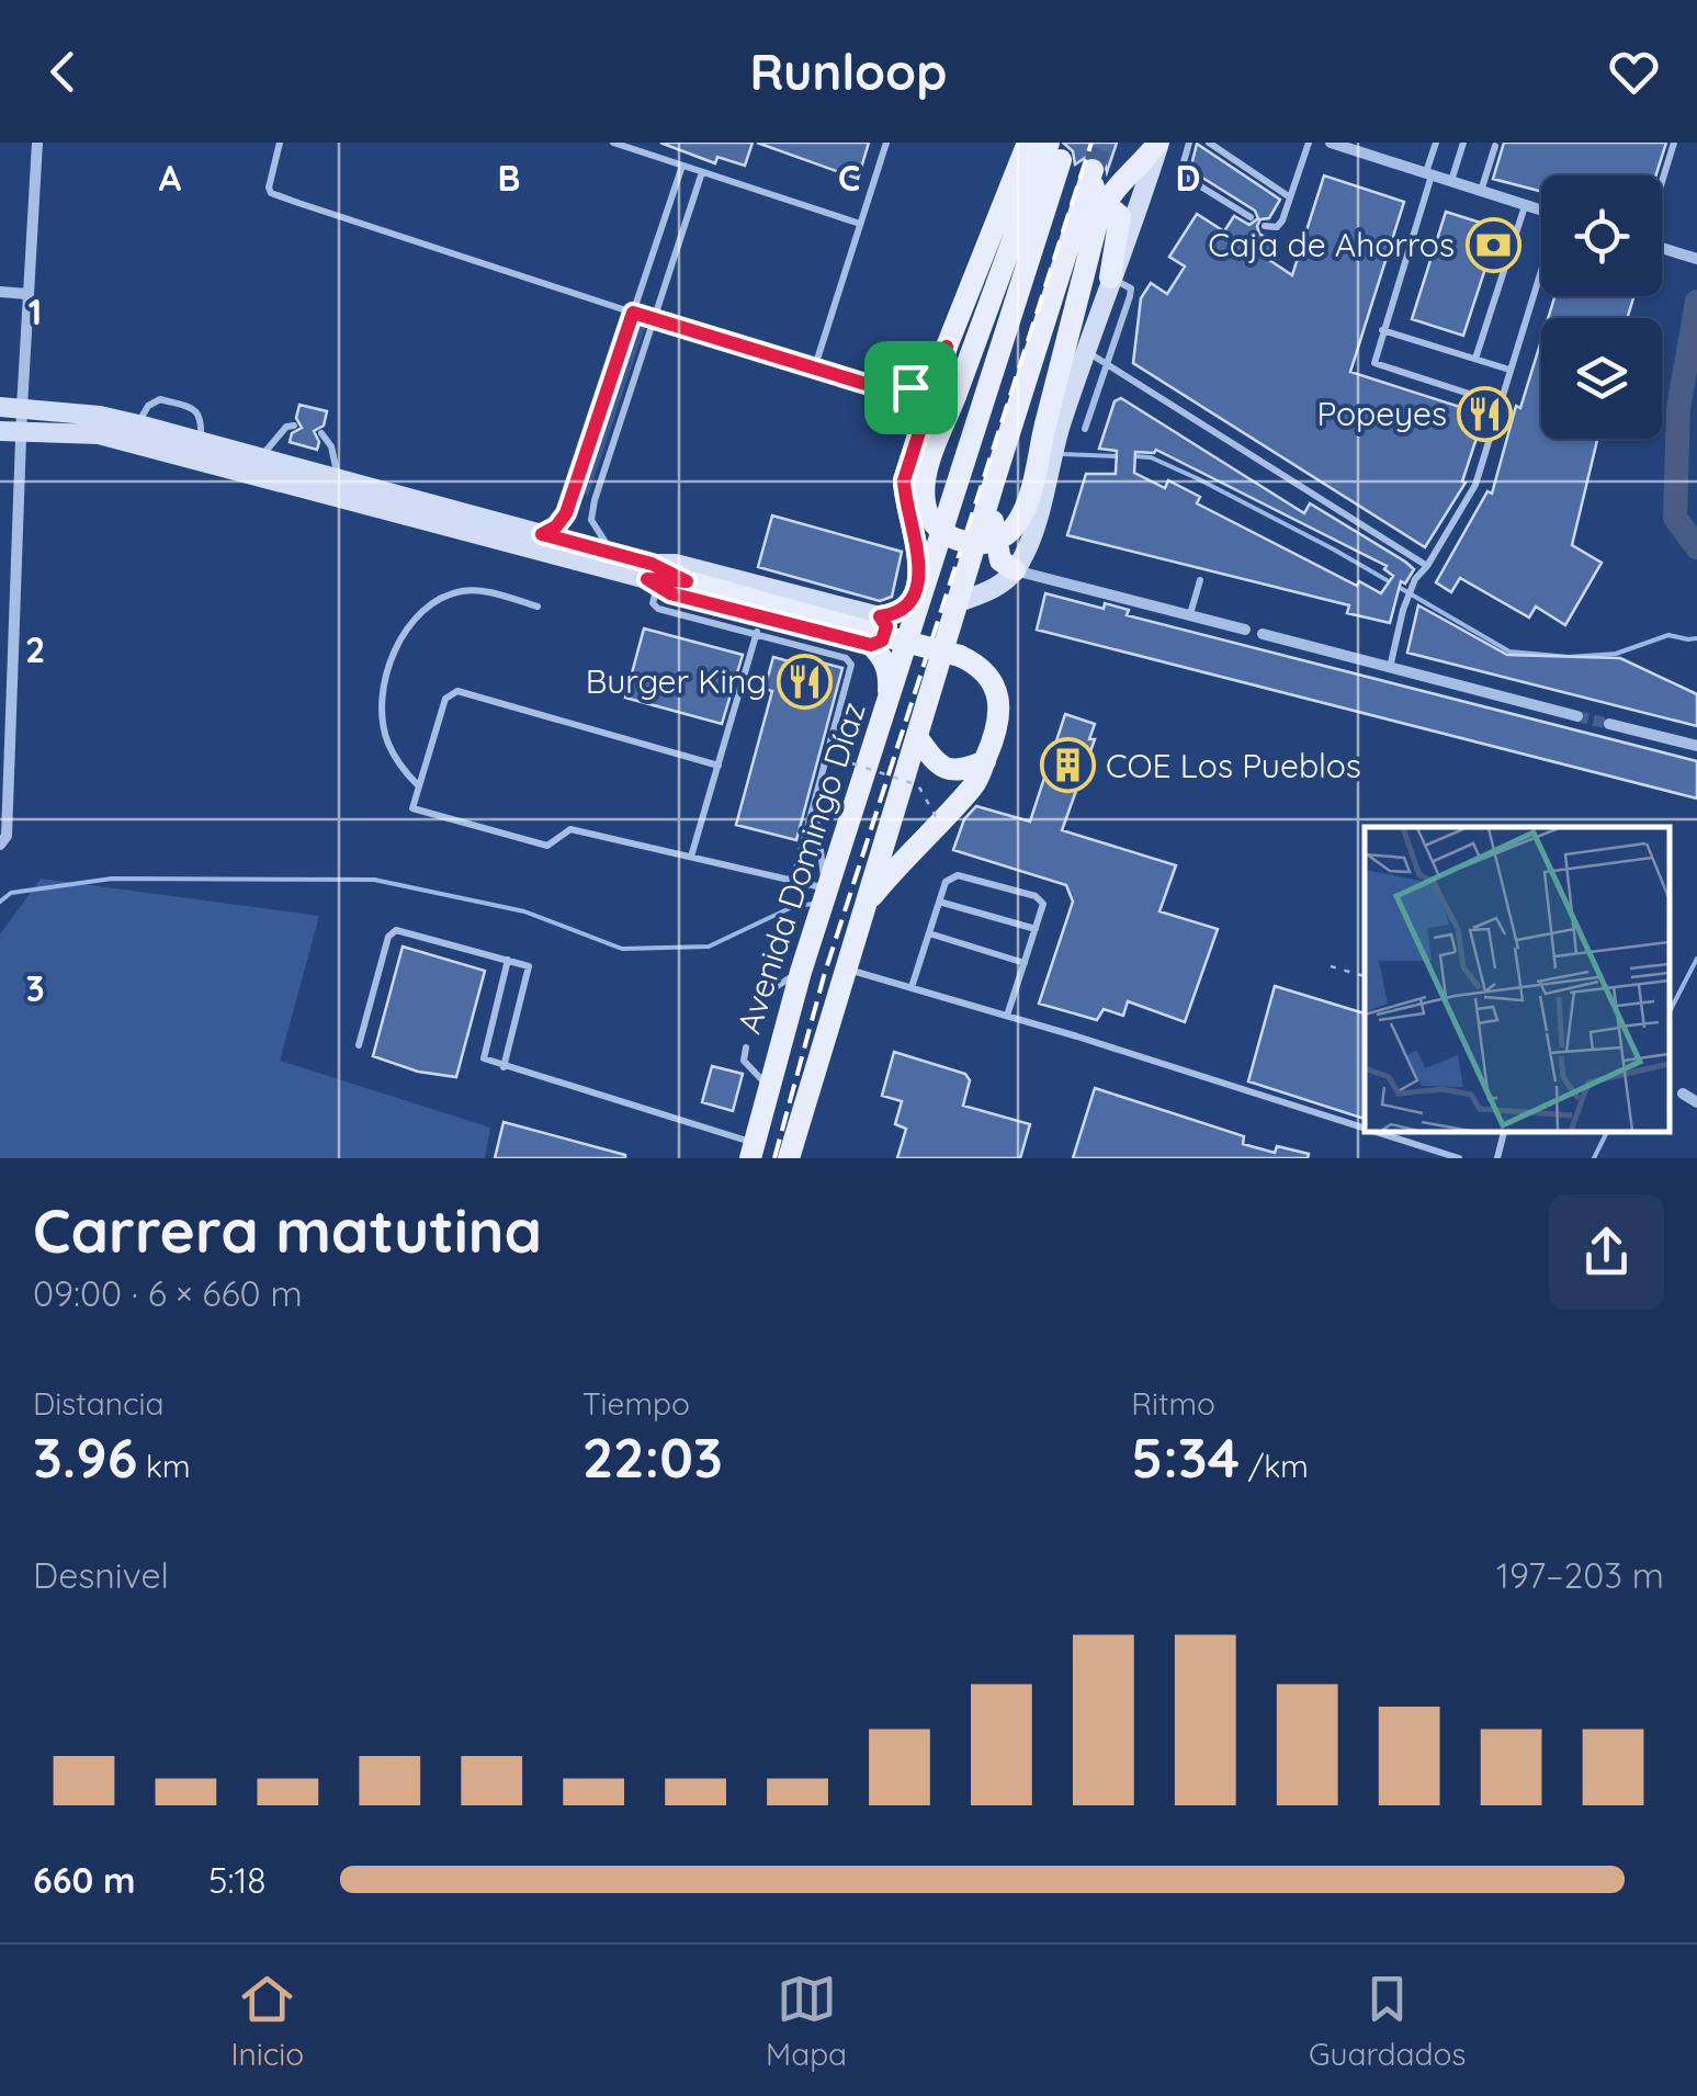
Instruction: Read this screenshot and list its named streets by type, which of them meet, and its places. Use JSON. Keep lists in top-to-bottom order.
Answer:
{
  "streets": {
    "main road": ["Avenida Domingo Díaz"]
  },
  "places": {
    "bank": ["Caja de Ahorros"],
    "restaurant": ["Popeyes", "Burger King"],
    "building": ["COE Los Pueblos"]
  },
  "page": {
    "header": "Runloop",
    "heading": ["Carrera matutina", "09:00 · 6 × 660 m"],
    "stats": [
      ["Distancia", "3.96 km"],
      ["Tiempo", "22:03"],
      ["Ritmo", "5:34 /km"]
    ],
    "chart": ["Desnivel", "197–203 m"],
    "list": [
      {
        "name": "660 m",
        "note": "5:18"
      }
    ],
    "tabs": ["Inicio", "Mapa", "Guardados"]
  },
  "grid": {
    "columns": [
      "A",
      "B",
      "C",
      "D"
    ],
    "rows": ["1", "2", "3"]
  }
}
